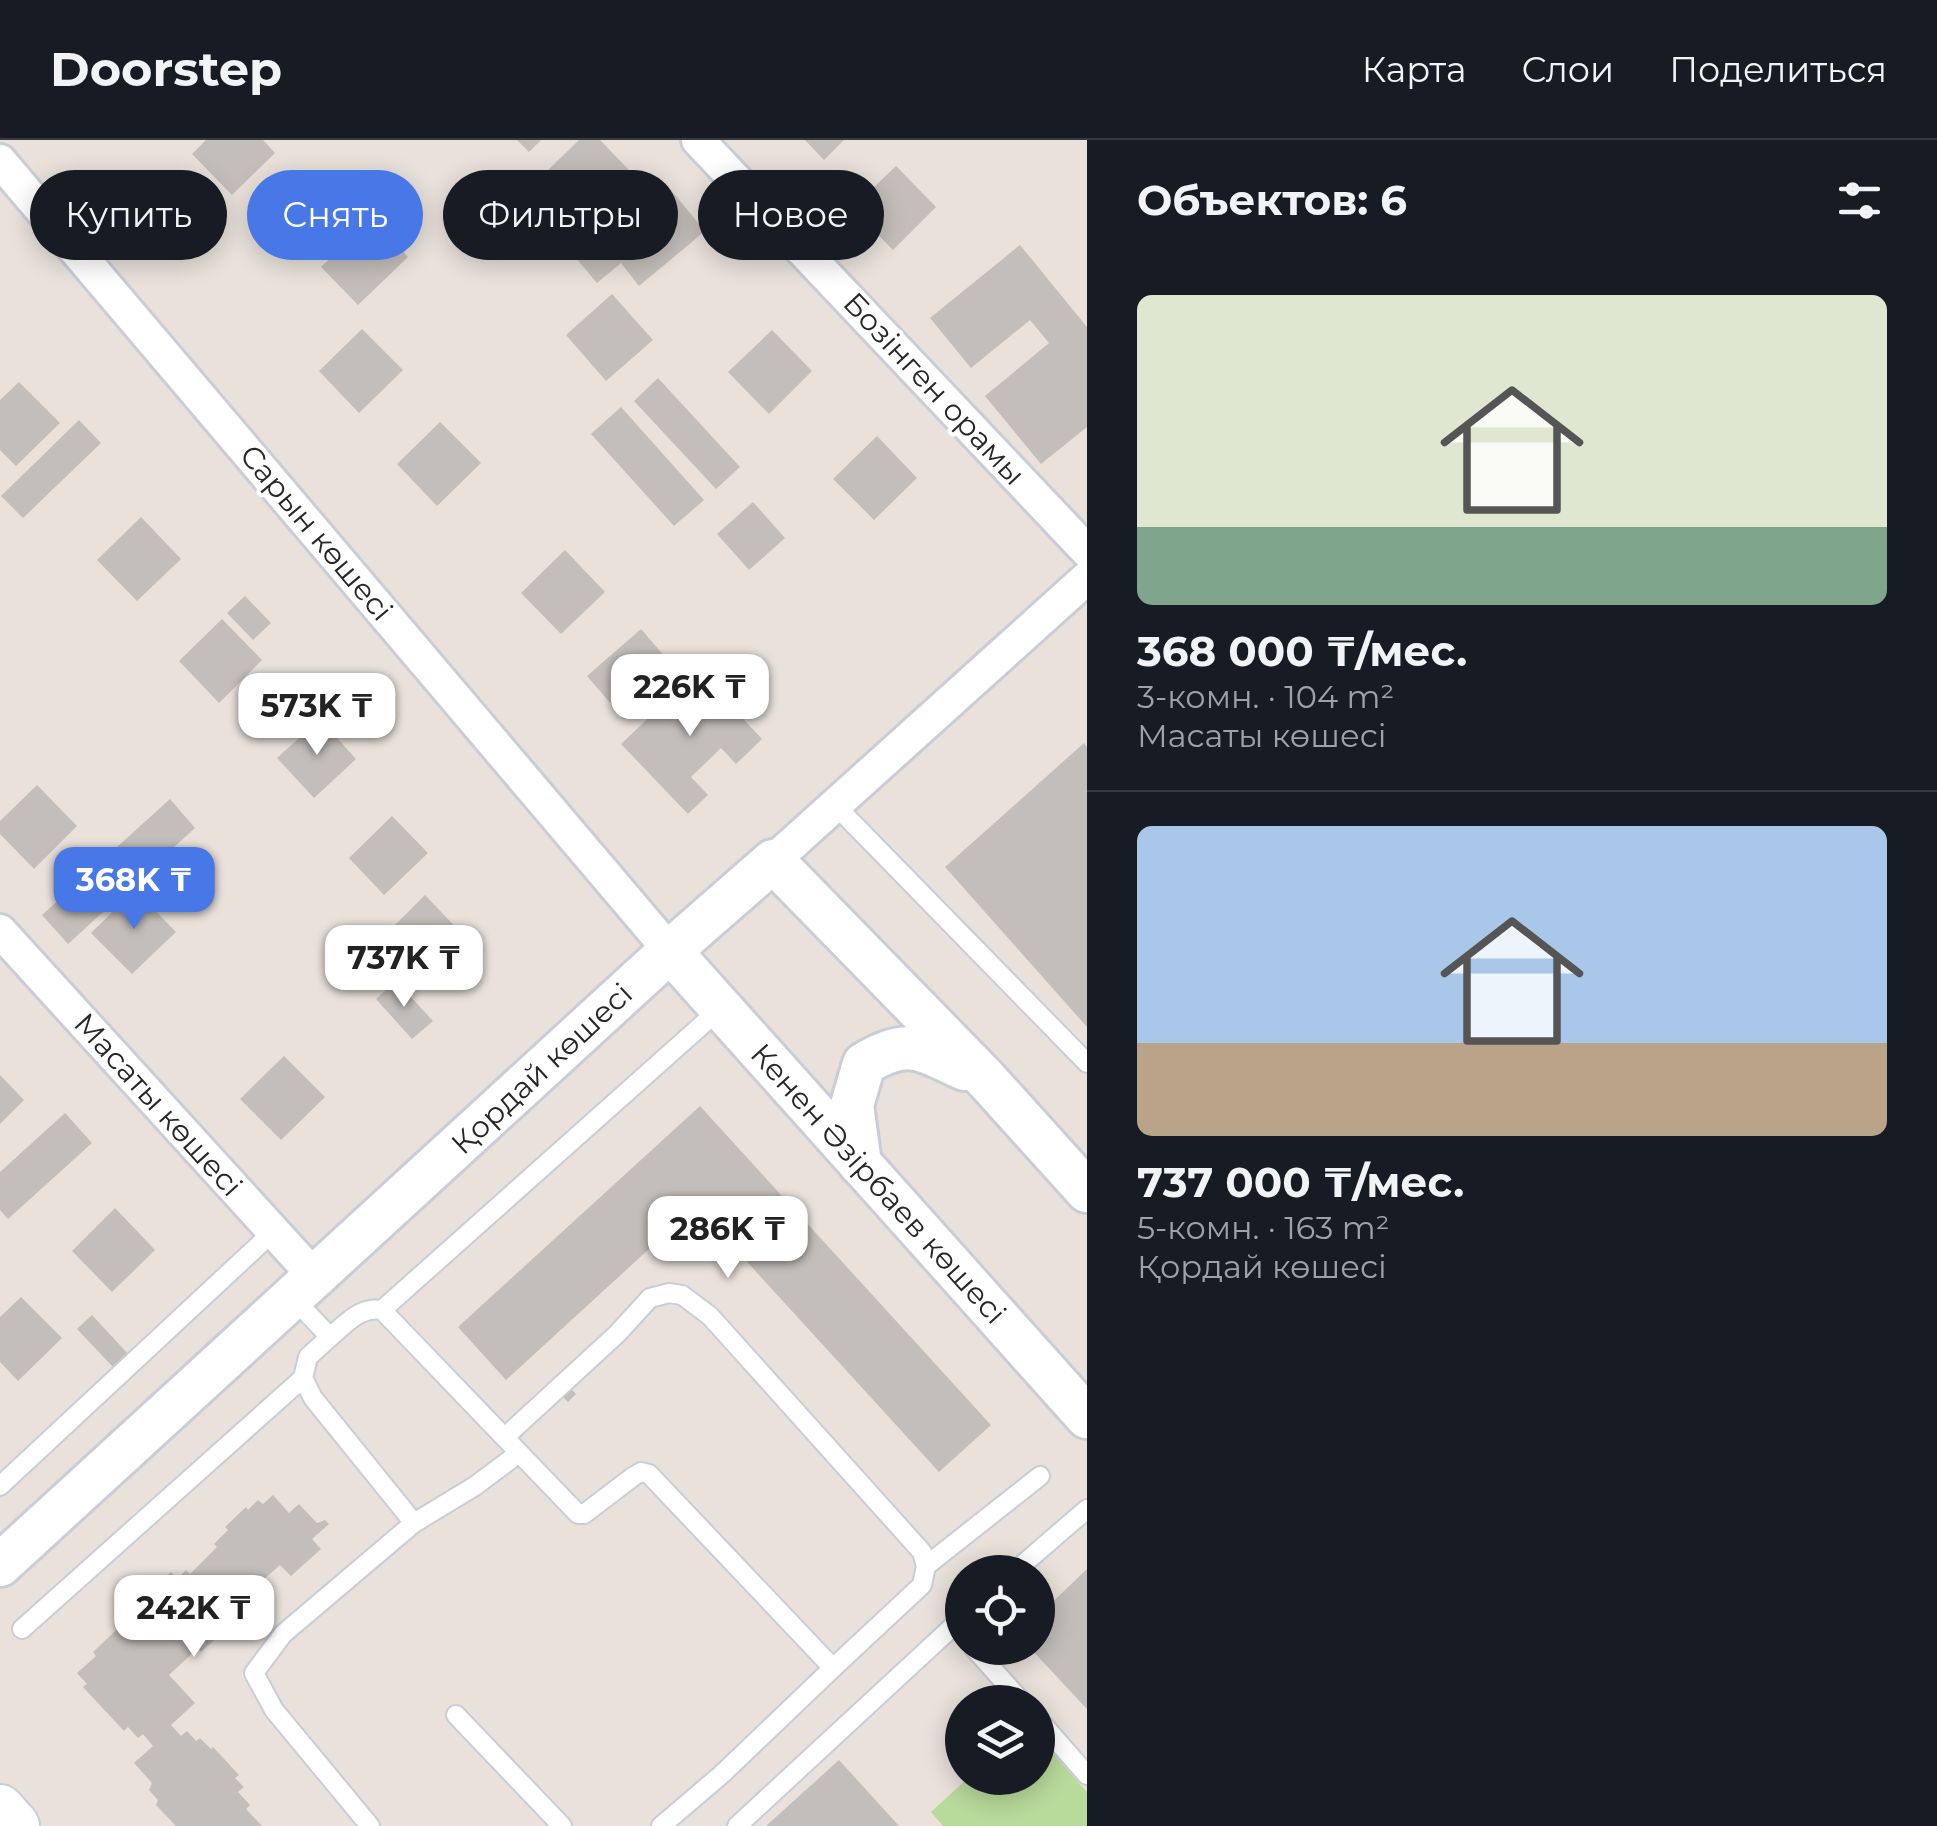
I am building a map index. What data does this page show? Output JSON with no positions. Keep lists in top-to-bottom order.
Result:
{
  "streets": {
    "street": [
      "Бозінген орамы",
      "Сарын көшесі",
      "Қордай көшесі",
      "Масаты көшесі",
      "Кенен Әзірбаев көшесі"
    ]
  },
  "crossings": [
    ["Сарын көшесі", "Қордай көшесі"],
    ["Сарын көшесі", "Кенен Әзірбаев көшесі"],
    ["Қордай көшесі", "Масаты көшесі"],
    ["Қордай көшесі", "Кенен Әзірбаев көшесі"]
  ],
  "page": {
    "header": "Doorstep",
    "nav": ["Карта", "Слои", "Поделиться"],
    "heading": "Объектов: 6",
    "chip": [
      "Купить",
      "Снять",
      "Фильтры",
      "Новое"
    ],
    "list": [
      {
        "name": "368 000 ₸/мес.",
        "note": "3-комн. · 104 m² · Масаты көшесі"
      },
      {
        "name": "737 000 ₸/мес.",
        "note": "5-комн. · 163 m² · Қордай көшесі"
      }
    ],
    "price": [
      "226K ₸",
      "573K ₸",
      "368K ₸",
      "737K ₸",
      "286K ₸",
      "242K ₸"
    ]
  }
}
